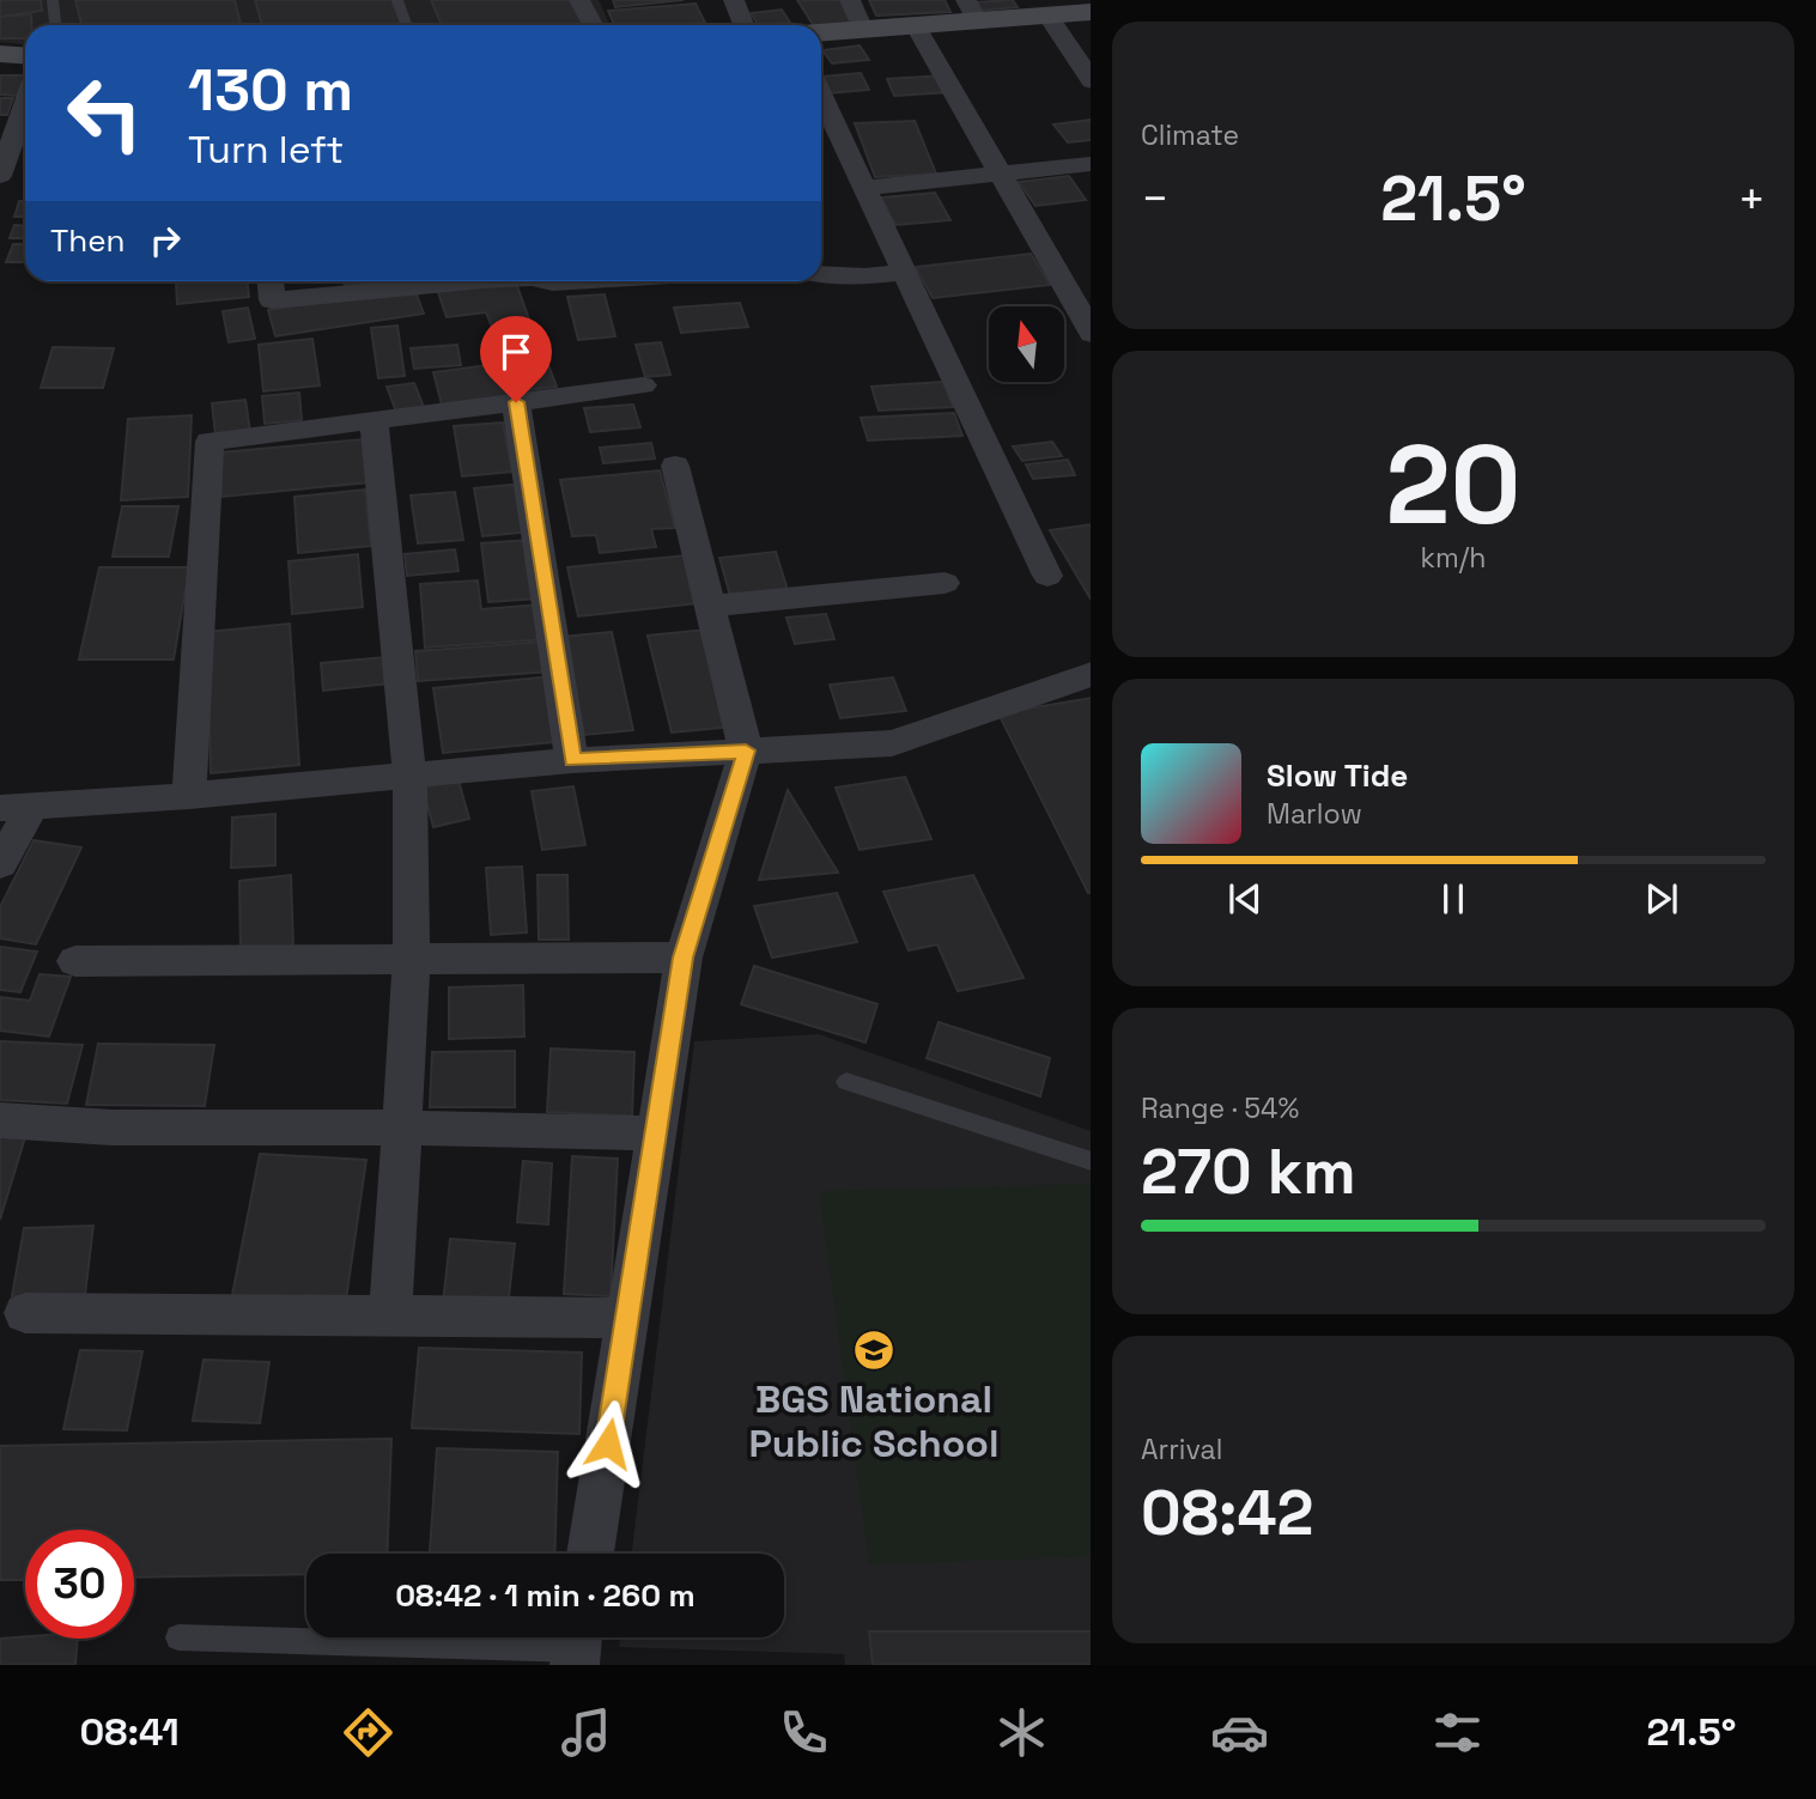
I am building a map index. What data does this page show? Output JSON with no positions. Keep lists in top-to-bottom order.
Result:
{
  "places": {
    "school or university": ["BGS National Public School"]
  },
  "north": "top",
  "page": {
    "tile": [
      "Climate",
      ["20", "km/h"],
      ["Range · 54%", "270 km"],
      ["Arrival", "08:42"]
    ],
    "turn": ["130 m", "Turn left"],
    "heat": ["−", "21.5°", "+"],
    "then": "Then",
    "song": ["Slow Tide", "Marlow"],
    "limit": "30",
    "trip": "08:42 · 1 min · 260 m",
    "tabs": ["08:41", "21.5°"]
  }
}
